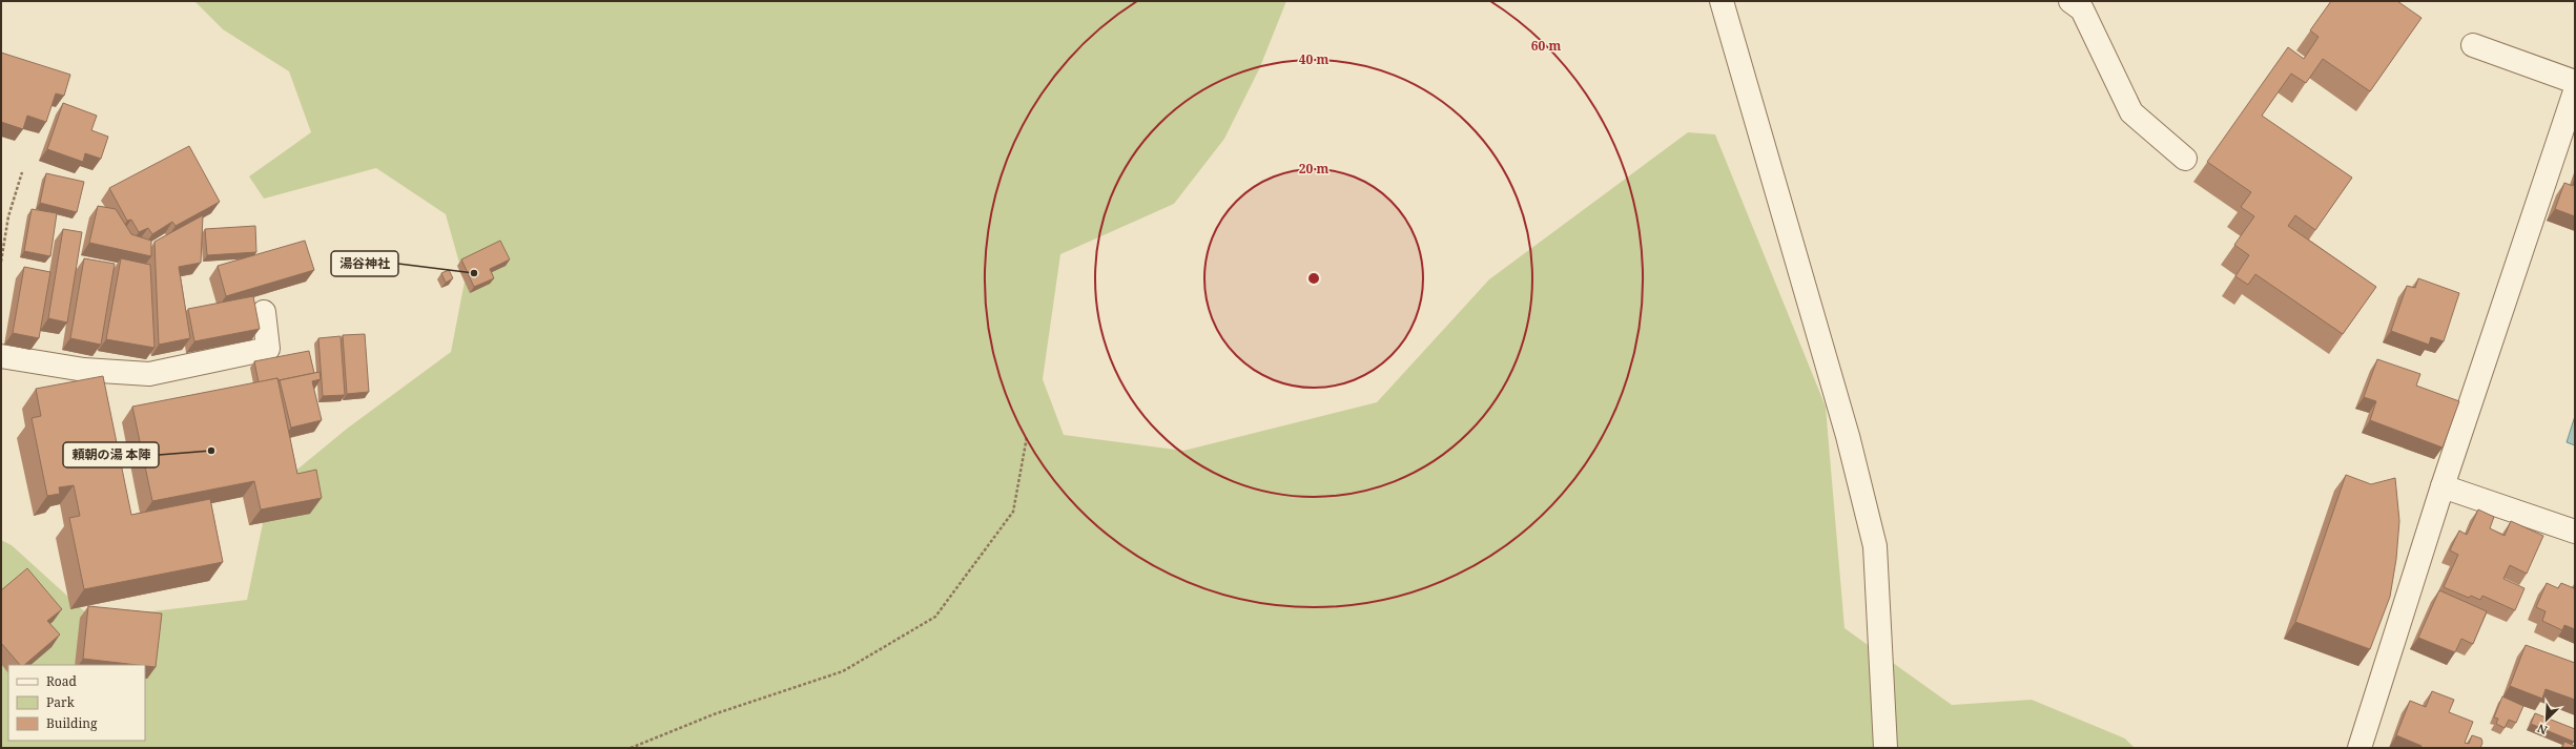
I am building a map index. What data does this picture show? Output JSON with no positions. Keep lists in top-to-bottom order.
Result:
{
  "places": ["湯谷神社", "頼朝の湯 本陣"],
  "legend": ["Road", "Park", "Building"],
  "north": "bottom left",
  "rings": ["60 m", "40 m", "20 m"]
}
